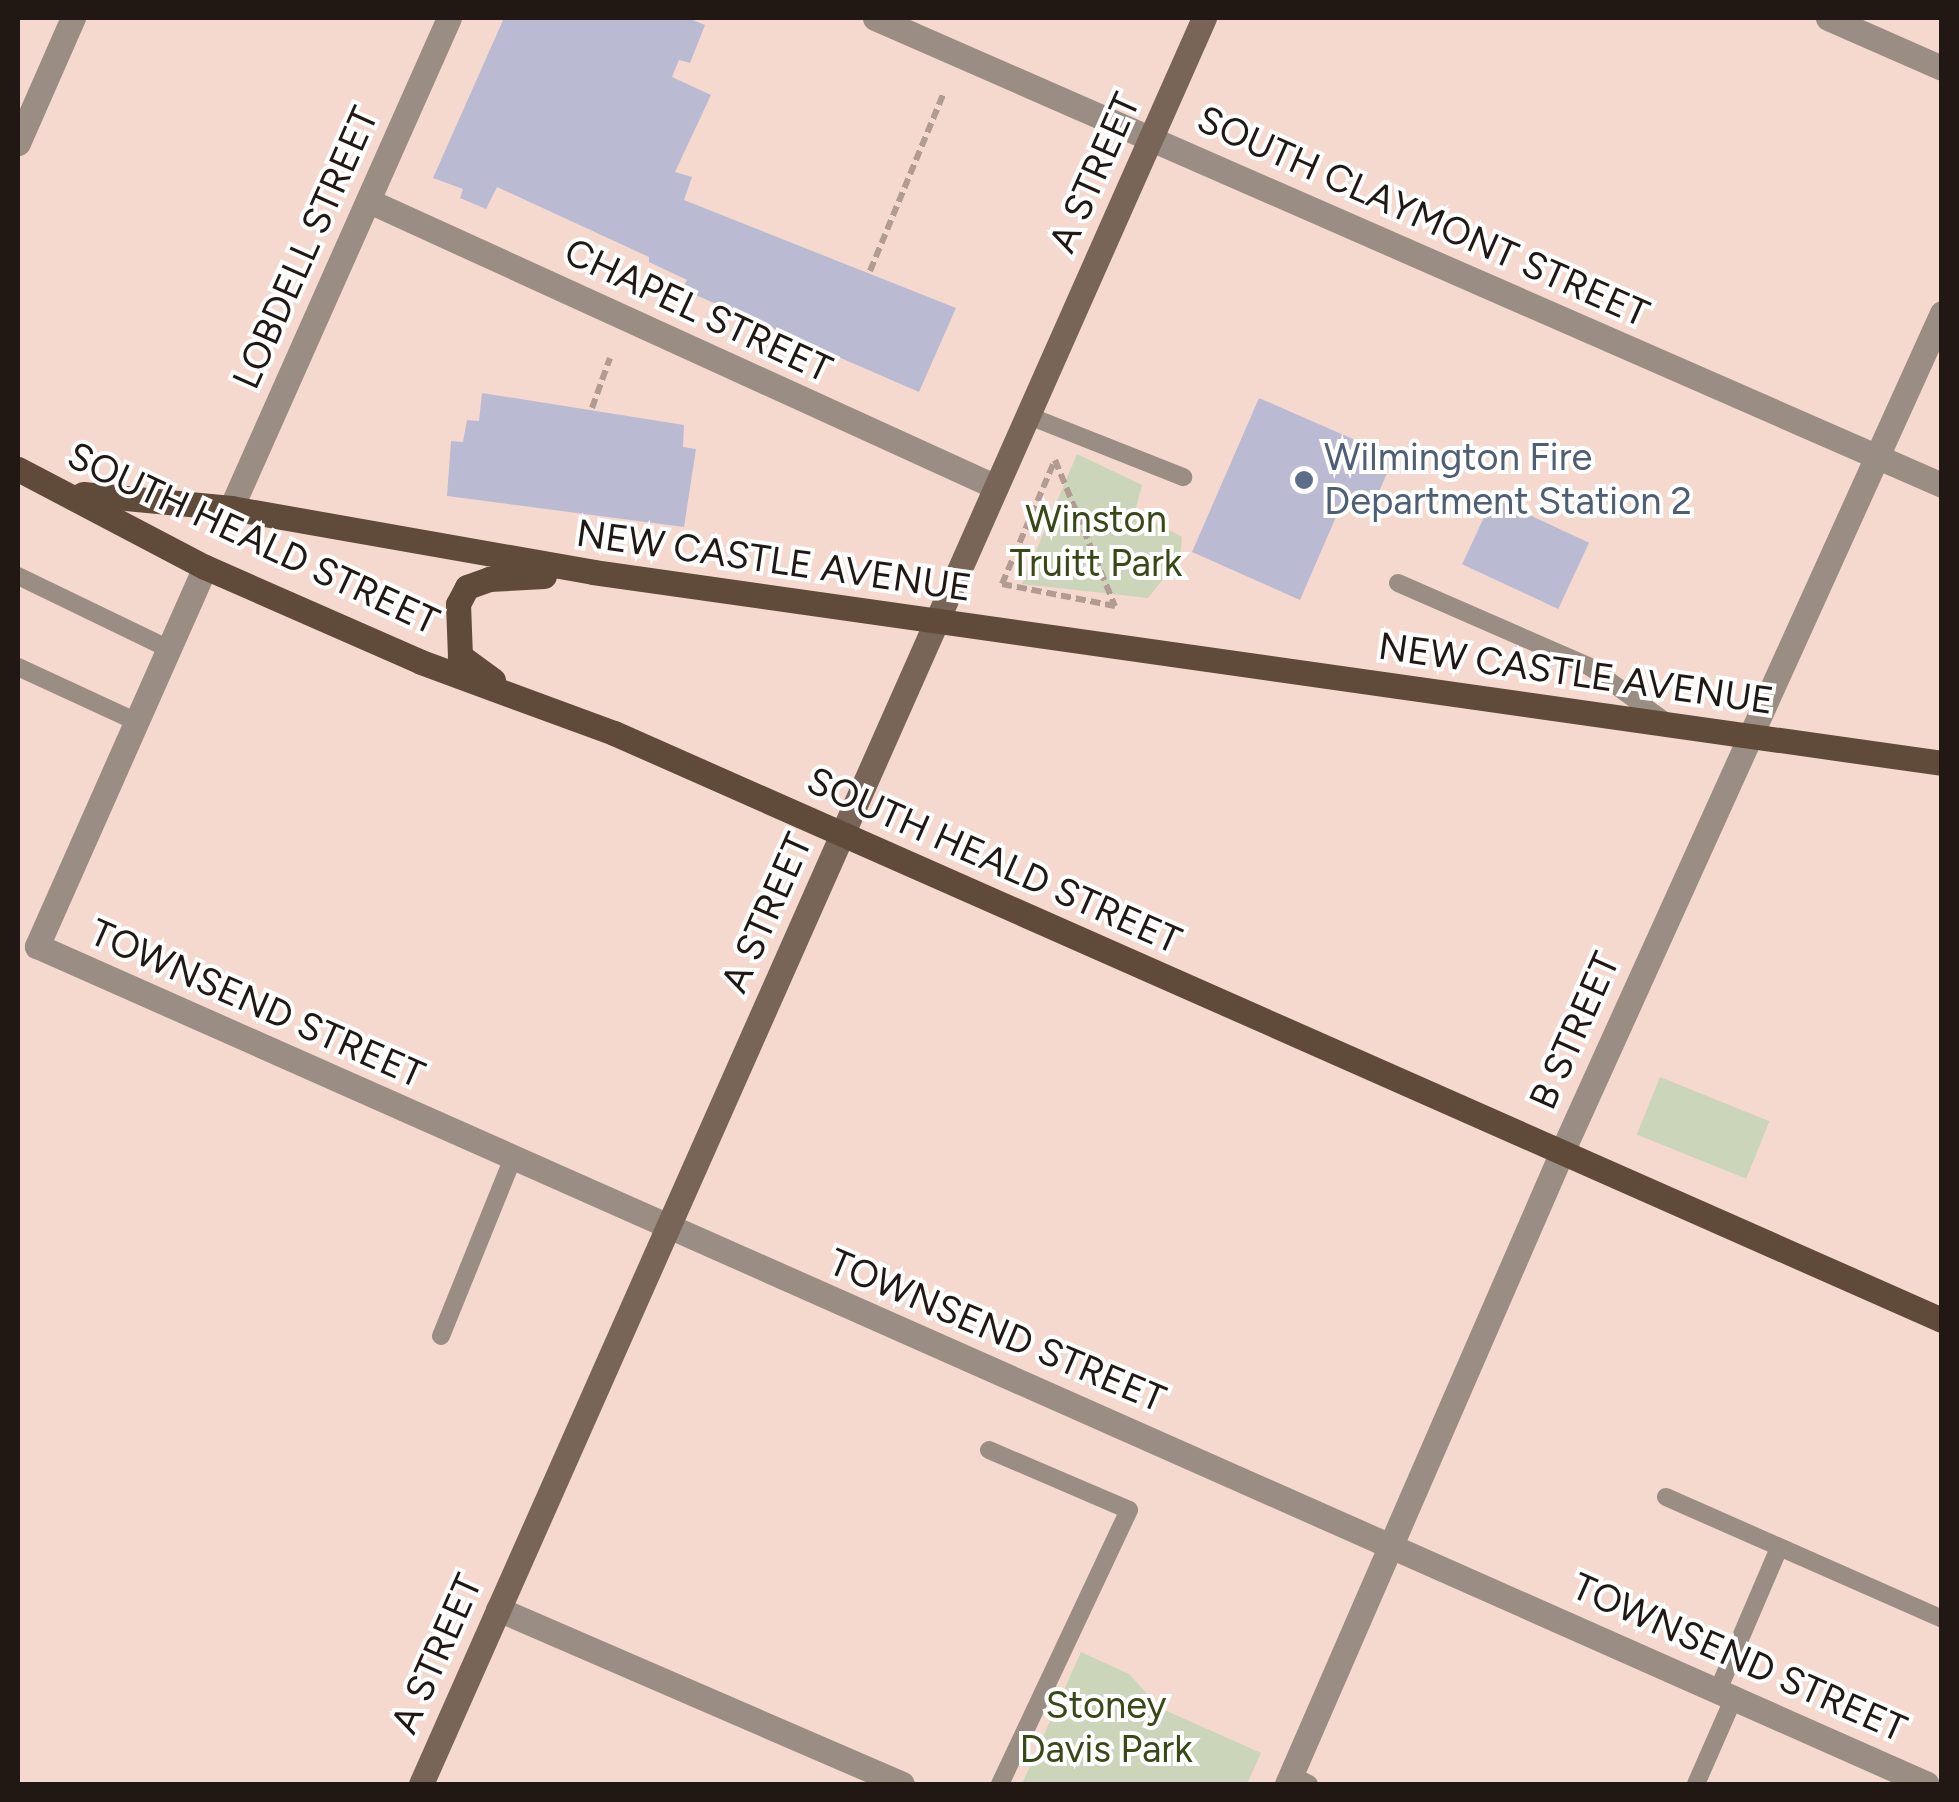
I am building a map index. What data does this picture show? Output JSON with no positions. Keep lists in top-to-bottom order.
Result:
{
  "streets": {
    "main road": ["SOUTH HEALD STREET", "NEW CASTLE AVENUE"],
    "street": [
      "A STREET",
      "SOUTH CLAYMONT STREET",
      "LOBDELL STREET",
      "CHAPEL STREET",
      "TOWNSEND STREET",
      "B STREET"
    ]
  },
  "crossings": [
    ["A STREET", "SOUTH CLAYMONT STREET"],
    ["A STREET", "CHAPEL STREET"],
    ["A STREET", "SOUTH HEALD STREET"],
    ["A STREET", "NEW CASTLE AVENUE"],
    ["A STREET", "TOWNSEND STREET"],
    ["SOUTH CLAYMONT STREET", "B STREET"],
    ["LOBDELL STREET", "CHAPEL STREET"],
    ["LOBDELL STREET", "NEW CASTLE AVENUE"],
    ["SOUTH HEALD STREET", "NEW CASTLE AVENUE"],
    ["SOUTH HEALD STREET", "B STREET"],
    ["NEW CASTLE AVENUE", "B STREET"],
    ["TOWNSEND STREET", "B STREET"]
  ],
  "parks": ["Winston Truitt Park", "Stoney Davis Park"],
  "places": ["Wilmington Fire Department Station 2"]
}
